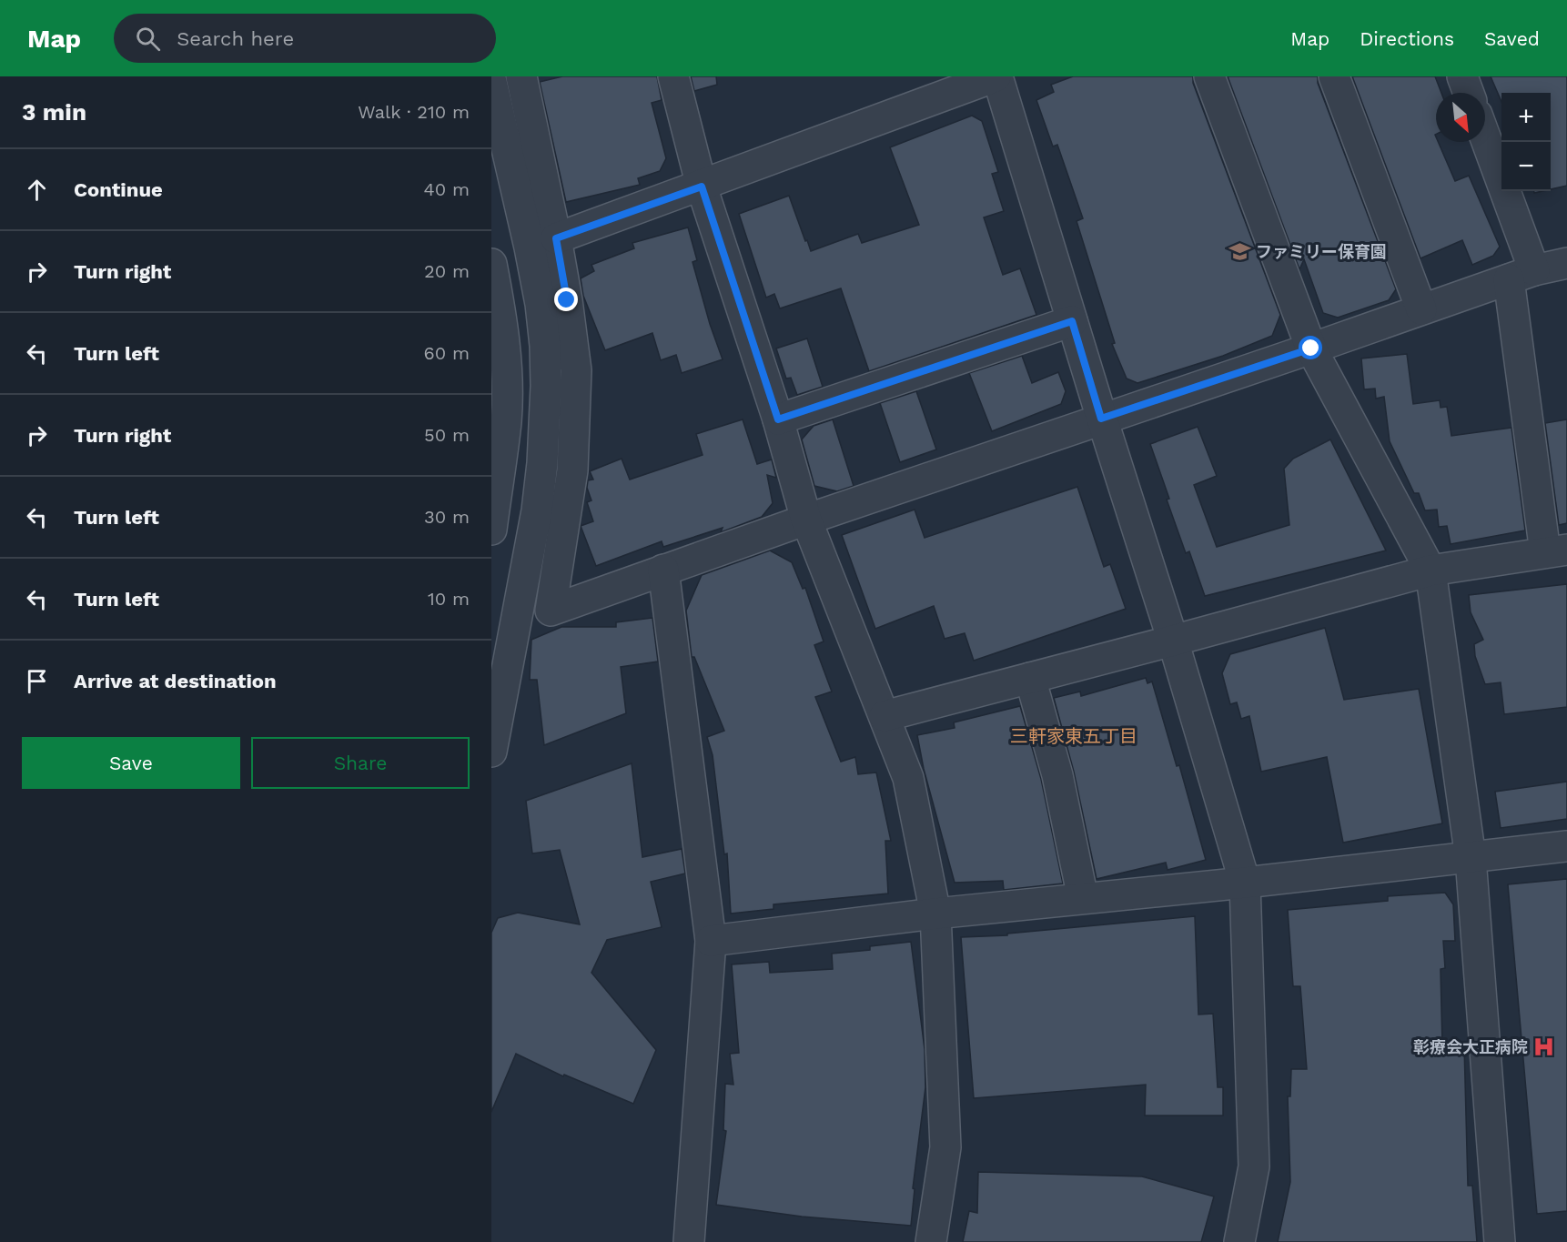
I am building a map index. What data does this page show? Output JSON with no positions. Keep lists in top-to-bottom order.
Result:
{
  "districts": ["三軒家東五丁目"],
  "places": {
    "school or university": ["ファミリー保育園"],
    "hospital": ["彰療会大正病院"]
  },
  "north": "bottom right",
  "page": {
    "header": "Map",
    "search": "Search here",
    "nav": ["Map", "Directions", "Saved"],
    "heading": ["3 min", "Walk · 210 m"],
    "map_buttons": ["+", "−"],
    "list": [
      ["Continue", "40 m"],
      ["Turn right", "20 m"],
      ["Turn left", "60 m"],
      ["Turn right", "50 m"],
      ["Turn left", "30 m"],
      ["Turn left", "10 m"],
      "Arrive at destination"
    ],
    "buttons": ["Save", "Share"]
  }
}
